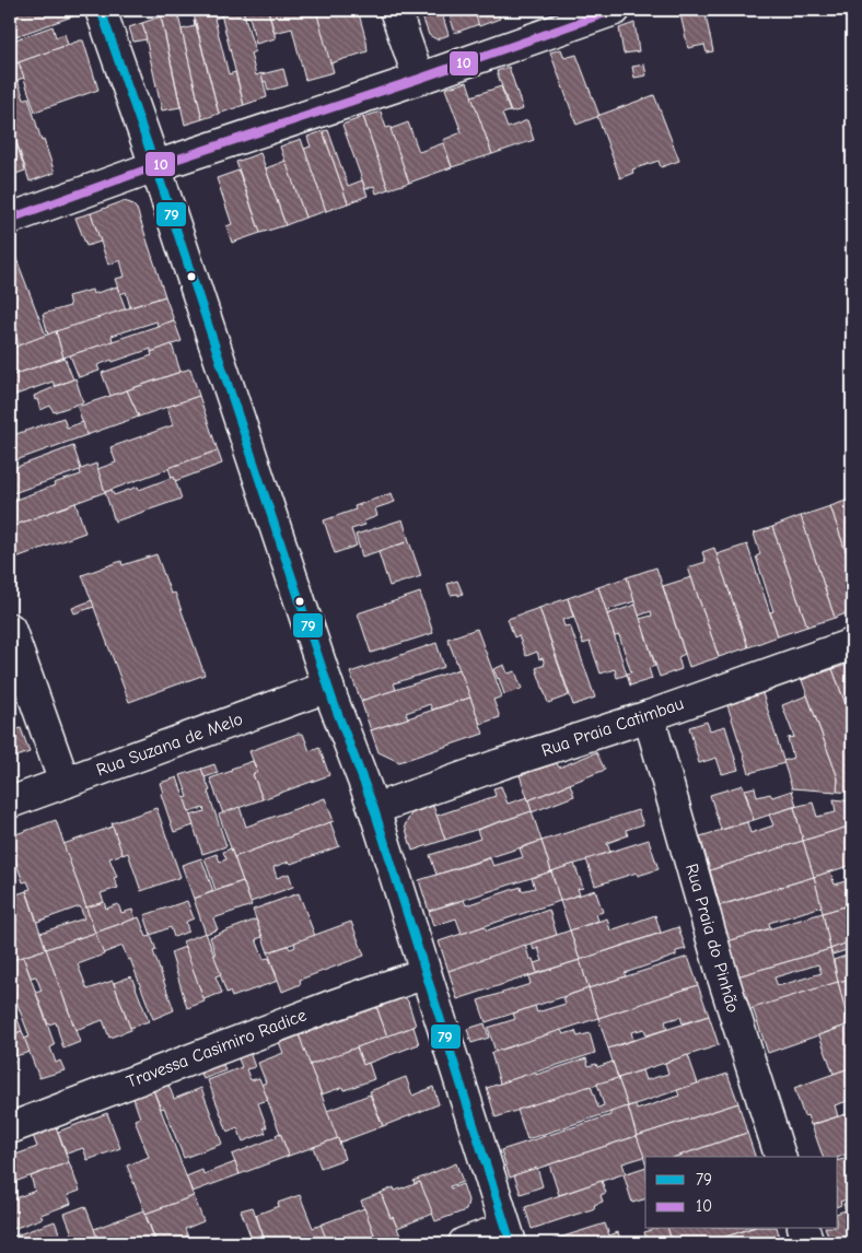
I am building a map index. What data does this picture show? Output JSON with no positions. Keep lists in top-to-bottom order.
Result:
{
  "streets": {
    "street": [
      "Rua Praia Catimbau",
      "Rua Suzana de Melo",
      "Rua Praia do Pinhão",
      "Travessa Casimiro Radice"
    ]
  },
  "crossings": [
    ["Rua Praia Catimbau", "Rua Praia do Pinhão"]
  ],
  "lines": ["transit line 79", "transit line 10"],
  "legend": ["79", "10"]
}
